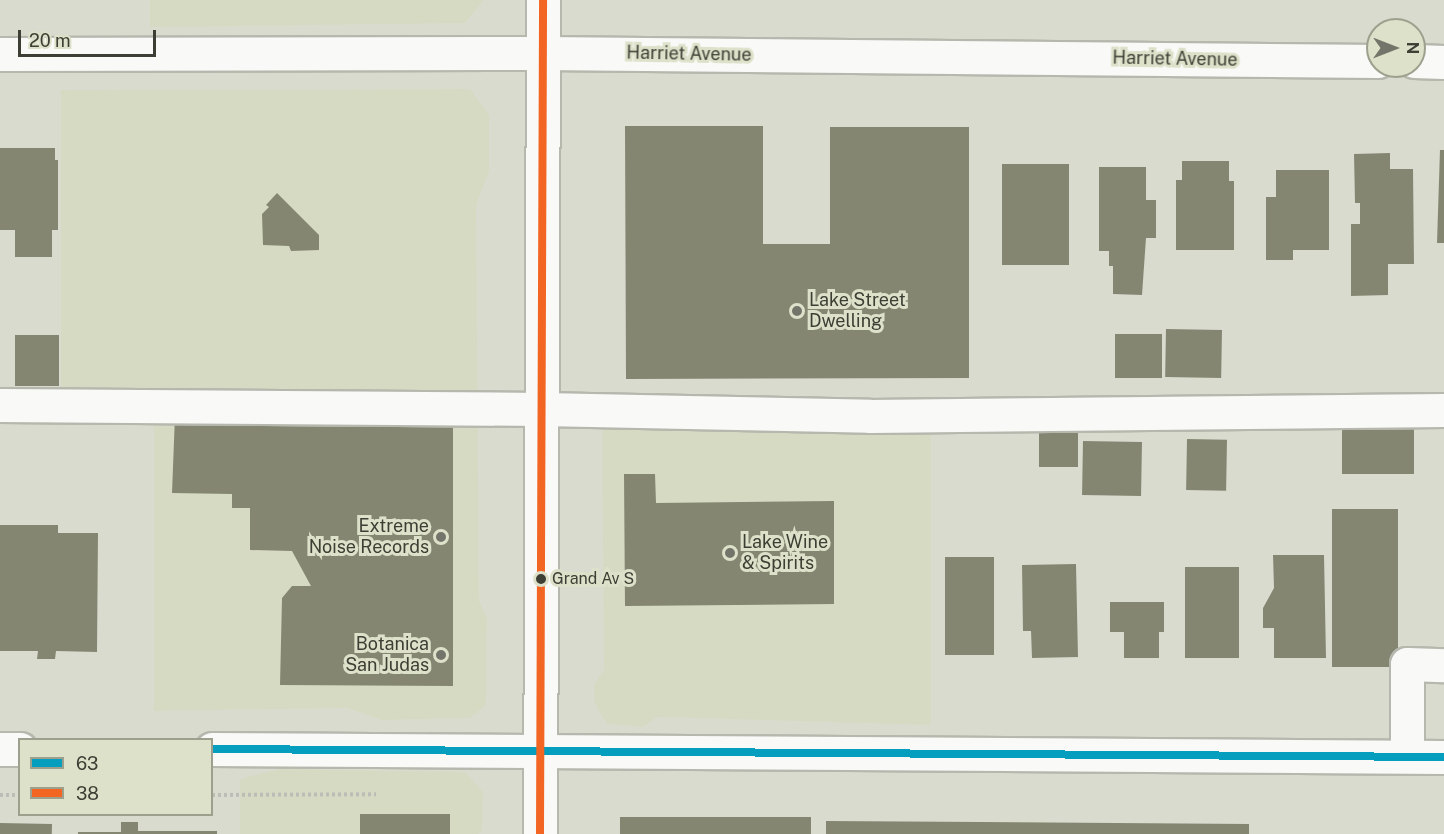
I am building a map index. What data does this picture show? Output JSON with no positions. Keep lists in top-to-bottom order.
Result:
{
  "streets": {
    "street": ["Harriet Avenue"]
  },
  "places": [
    "Lake Street Dwelling",
    "Extreme Noise Records",
    "Lake Wine & Spirits",
    "Grand Av S",
    "Botanica San Judas"
  ],
  "lines": ["transit line 38", "transit line 63"],
  "legend": ["63", "38"],
  "scale_bar": "20 m",
  "north": "right"
}
